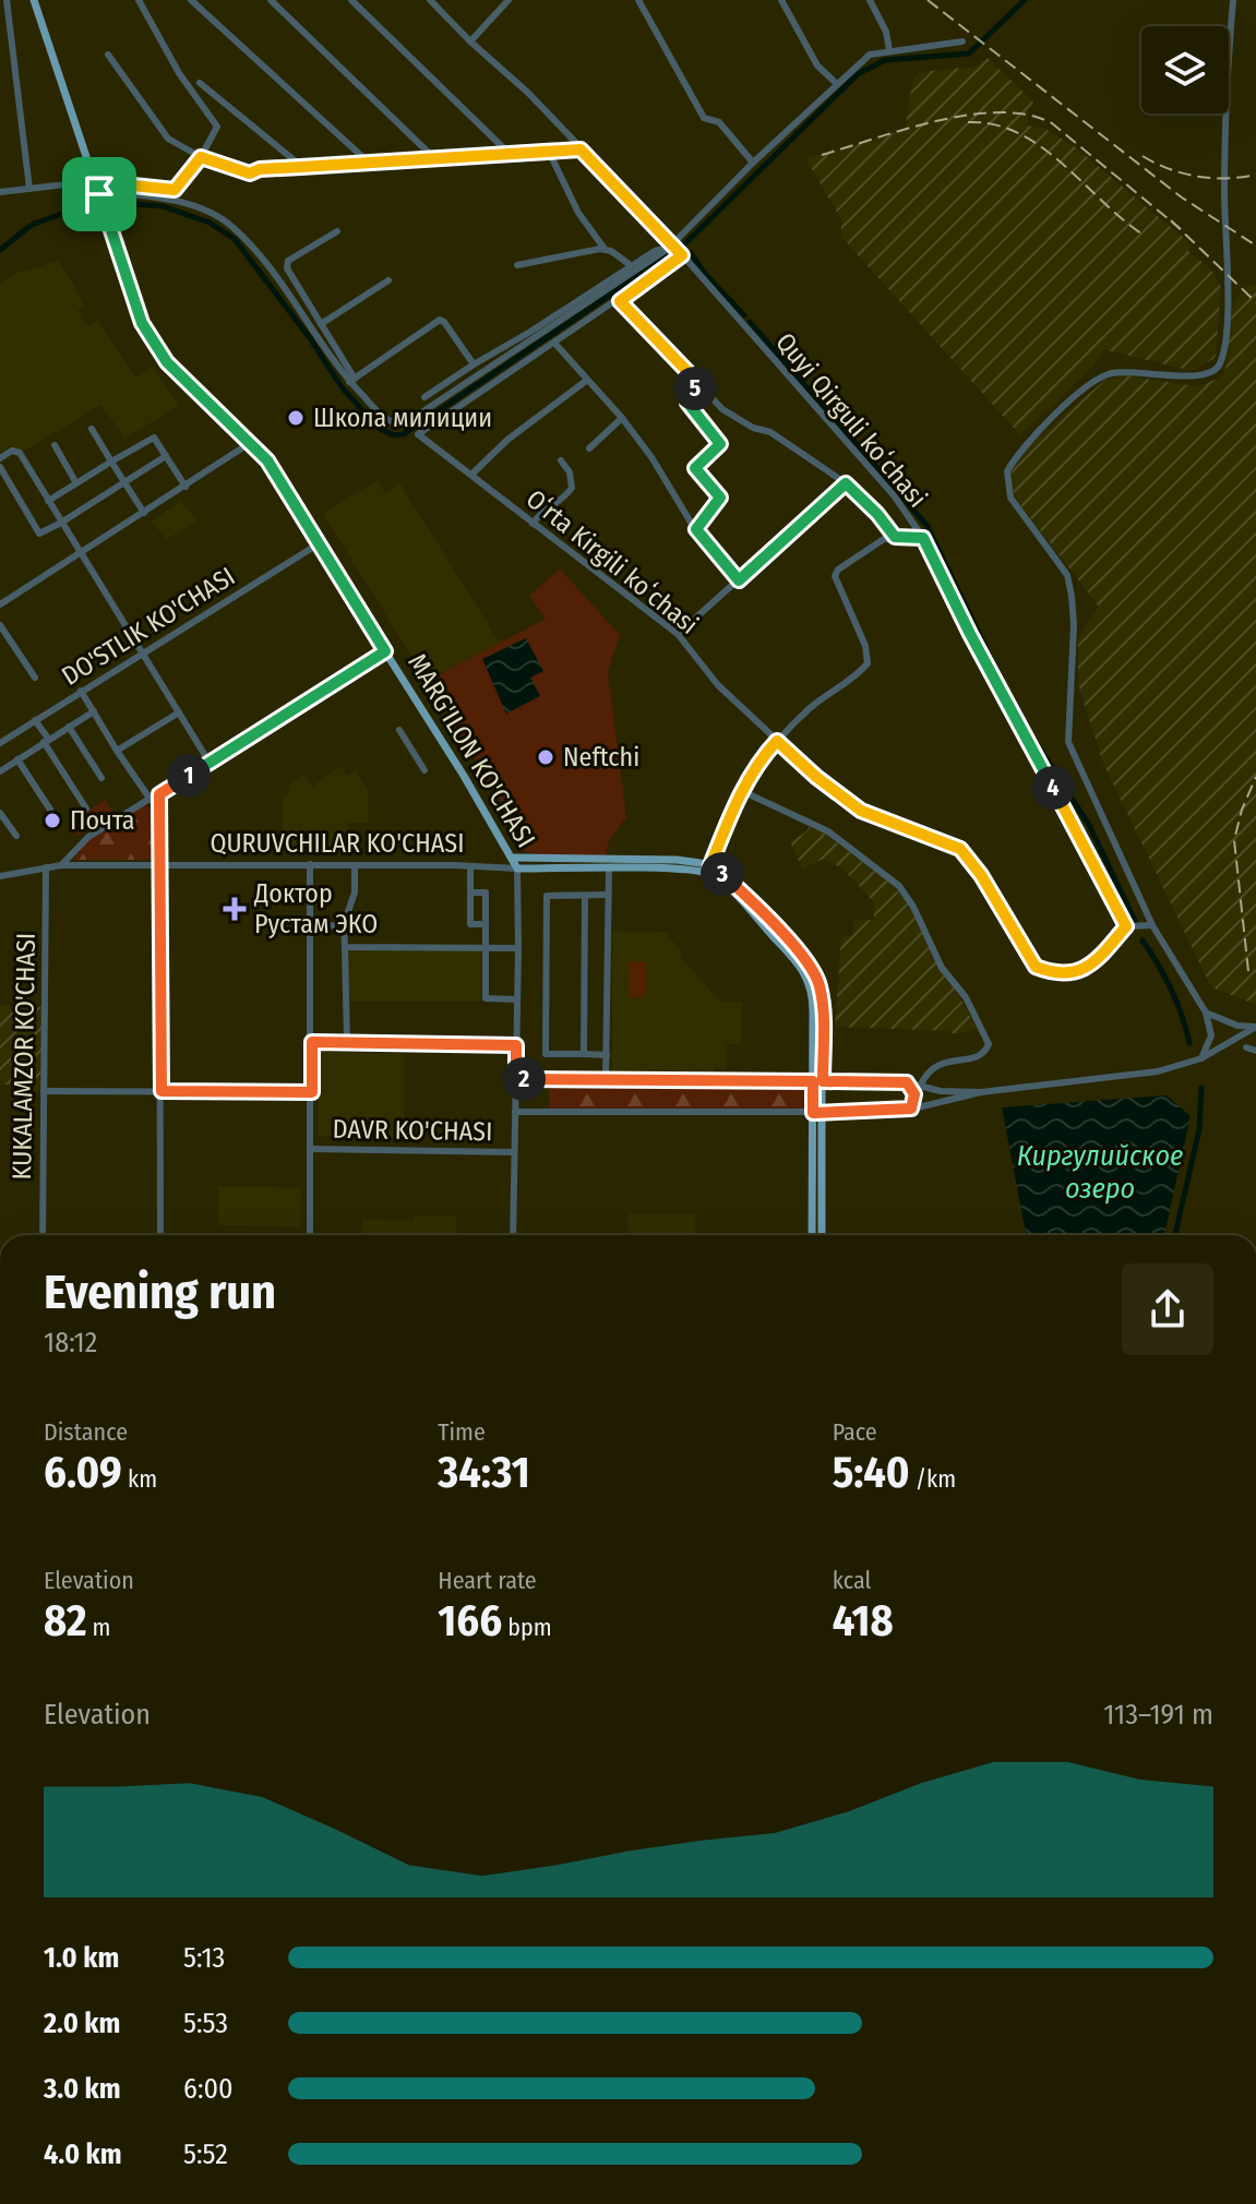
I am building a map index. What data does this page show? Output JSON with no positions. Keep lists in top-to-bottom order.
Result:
{
  "streets": {
    "main road": ["MARG'ILON KO'CHASI", "QURUVCHILAR KO'CHASI"],
    "street": [
      "Quyi Qirguli koʻchasi",
      "Oʻrta Kirgili koʻchasi",
      "DO'STLIK KO'CHASI",
      "KUKALAMZOR KO'CHASI",
      "DAVR KO'CHASI"
    ]
  },
  "crossings": [
    ["Quyi Qirguli koʻchasi", "Oʻrta Kirgili koʻchasi"],
    ["DO'STLIK KO'CHASI", "MARG'ILON KO'CHASI"],
    ["MARG'ILON KO'CHASI", "QURUVCHILAR KO'CHASI"],
    ["MARG'ILON KO'CHASI", "DAVR KO'CHASI"],
    ["QURUVCHILAR KO'CHASI", "KUKALAMZOR KO'CHASI"]
  ],
  "water": ["Киргулийское озеро"],
  "places": {
    "other": ["Школа милиции", "Neftchi", "Почта"],
    "health": ["Доктор Рустам ЭКО"]
  },
  "page": {
    "pins": [
      "5",
      "1",
      "4",
      "3",
      "2"
    ],
    "heading": ["Evening run", "18:12"],
    "stats": [
      ["Distance", "6.09 km"],
      ["Time", "34:31"],
      ["Pace", "5:40 /km"],
      ["Elevation", "82 m"],
      ["Heart rate", "166 bpm"],
      ["kcal", "418"]
    ],
    "chart": ["Elevation", "113–191 m"],
    "list": [
      {
        "name": "1.0 km",
        "note": "5:13"
      },
      {
        "name": "2.0 km",
        "note": "5:53"
      },
      {
        "name": "3.0 km",
        "note": "6:00"
      },
      {
        "name": "4.0 km",
        "note": "5:52"
      }
    ]
  }
}
